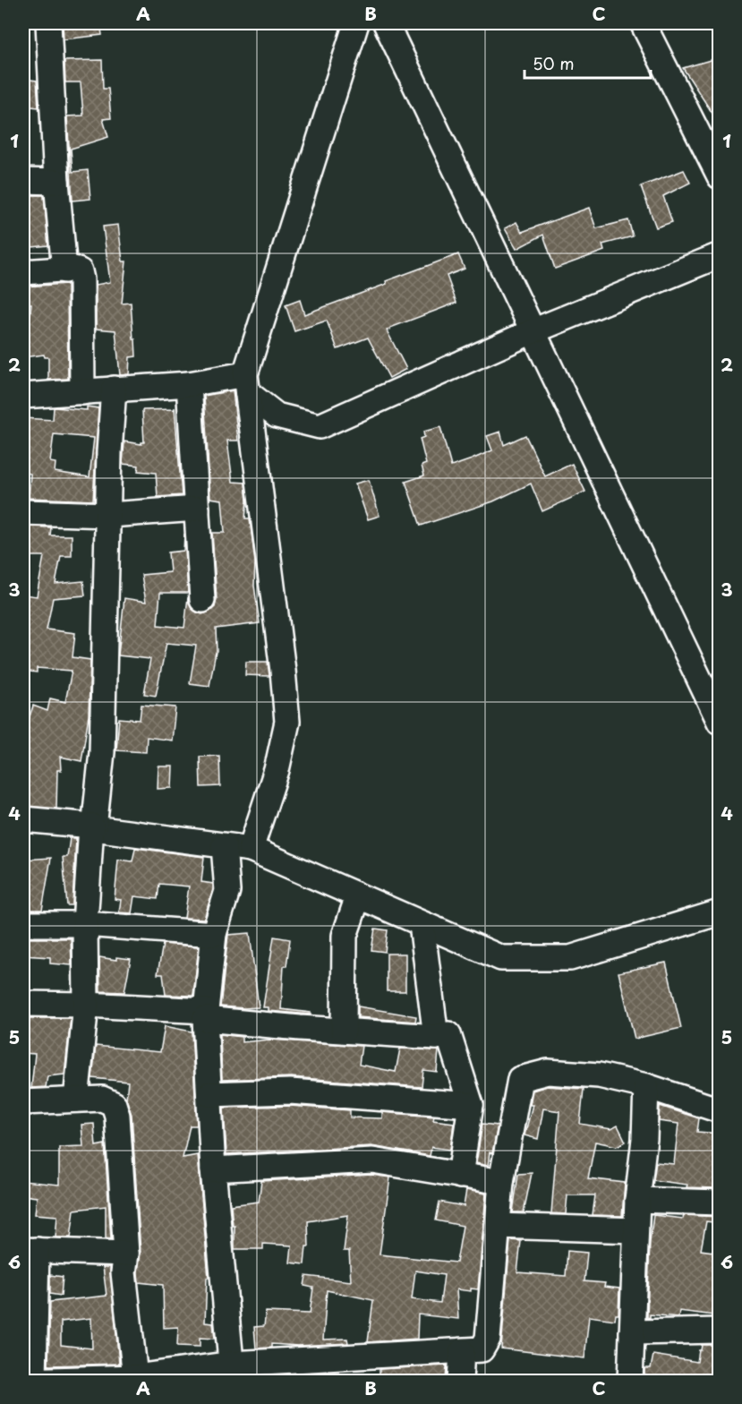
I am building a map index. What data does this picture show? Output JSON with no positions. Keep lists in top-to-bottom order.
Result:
{
  "scale_bar": "50 m",
  "grid": {
    "columns": ["A", "B", "C"],
    "rows": [
      "1",
      "2",
      "3",
      "4",
      "5",
      "6"
    ]
  }
}
